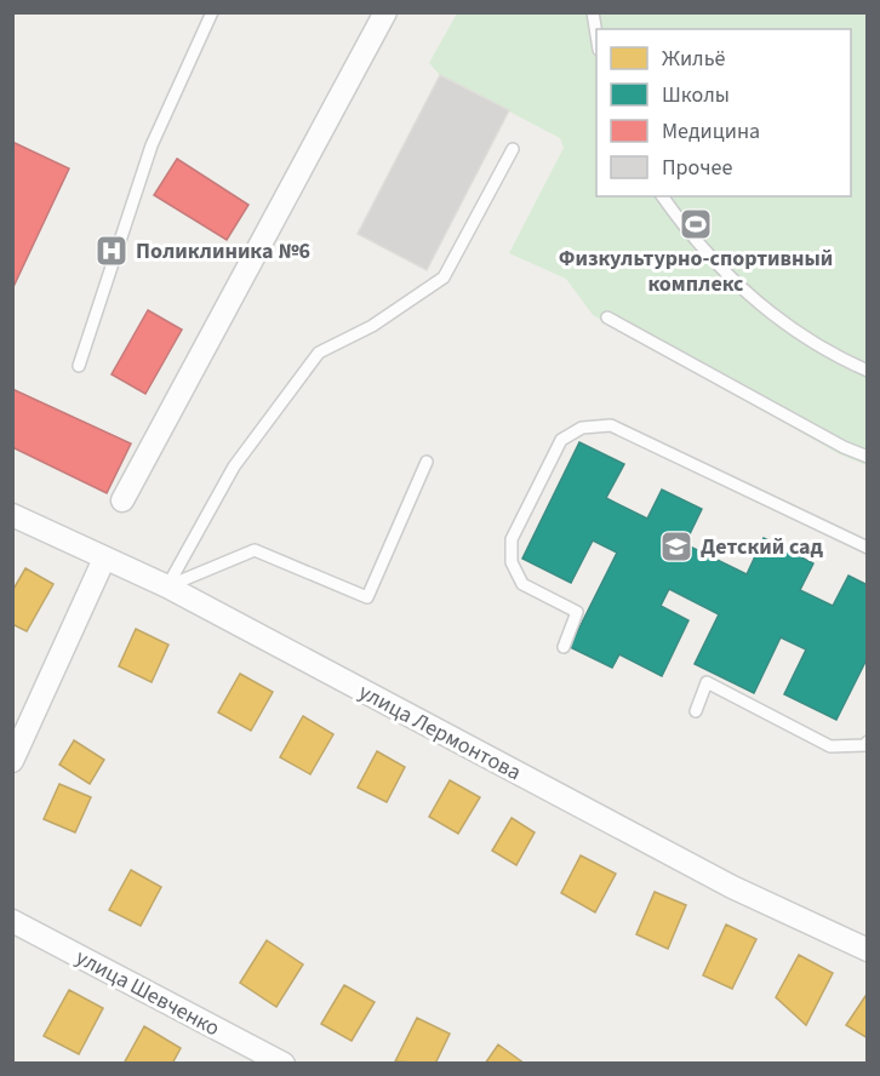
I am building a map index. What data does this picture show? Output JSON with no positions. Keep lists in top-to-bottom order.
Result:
{
  "streets": {
    "street": ["улица Лермонтова", "улица Шевченко"]
  },
  "places": {
    "sports": ["Физкультурно-спортивный комплекс"],
    "hospital": ["Поликлиника №6"],
    "school or university": ["Детский сад"]
  },
  "legend": [
    "Жильё",
    "Школы",
    "Медицина",
    "Прочее"
  ]
}
